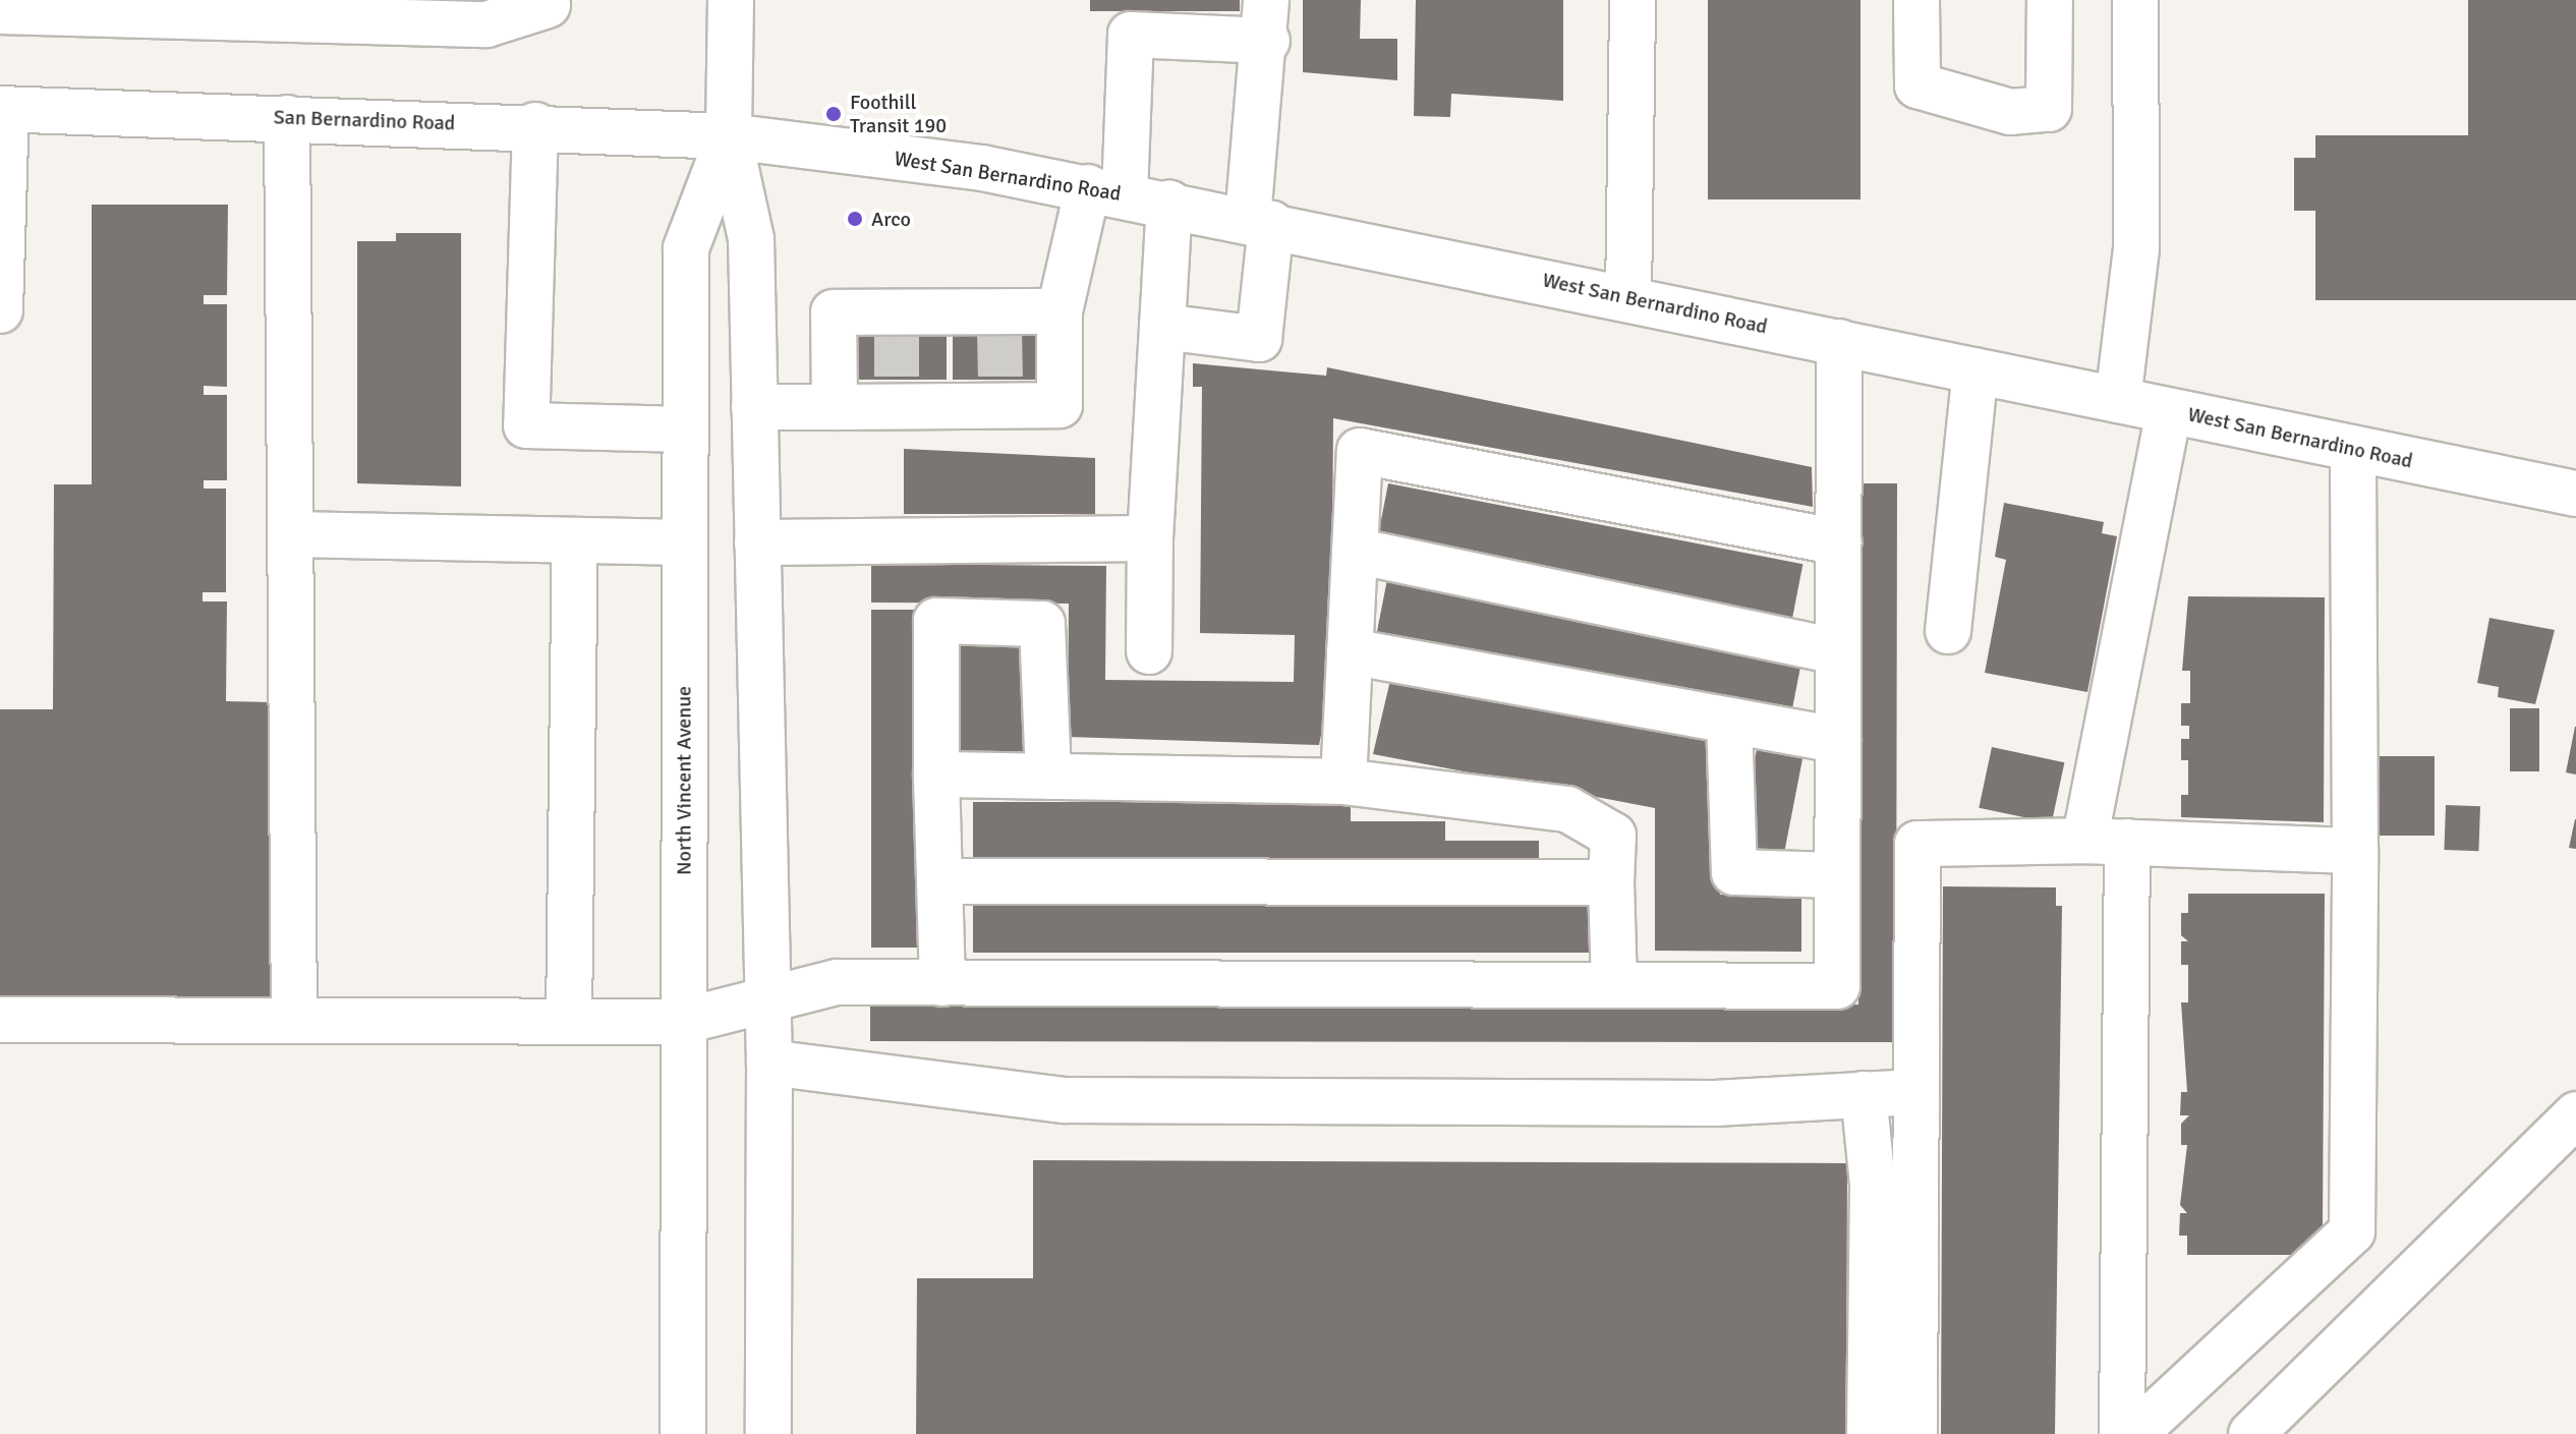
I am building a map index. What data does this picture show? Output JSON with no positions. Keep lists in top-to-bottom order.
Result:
{
  "streets": {
    "street": ["San Bernardino Road", "West San Bernardino Road", "North Vincent Avenue"]
  },
  "crossings": [
    ["San Bernardino Road", "West San Bernardino Road"],
    ["San Bernardino Road", "North Vincent Avenue"],
    ["West San Bernardino Road", "North Vincent Avenue"]
  ],
  "places": ["Foothill Transit 190", "Arco"]
}
